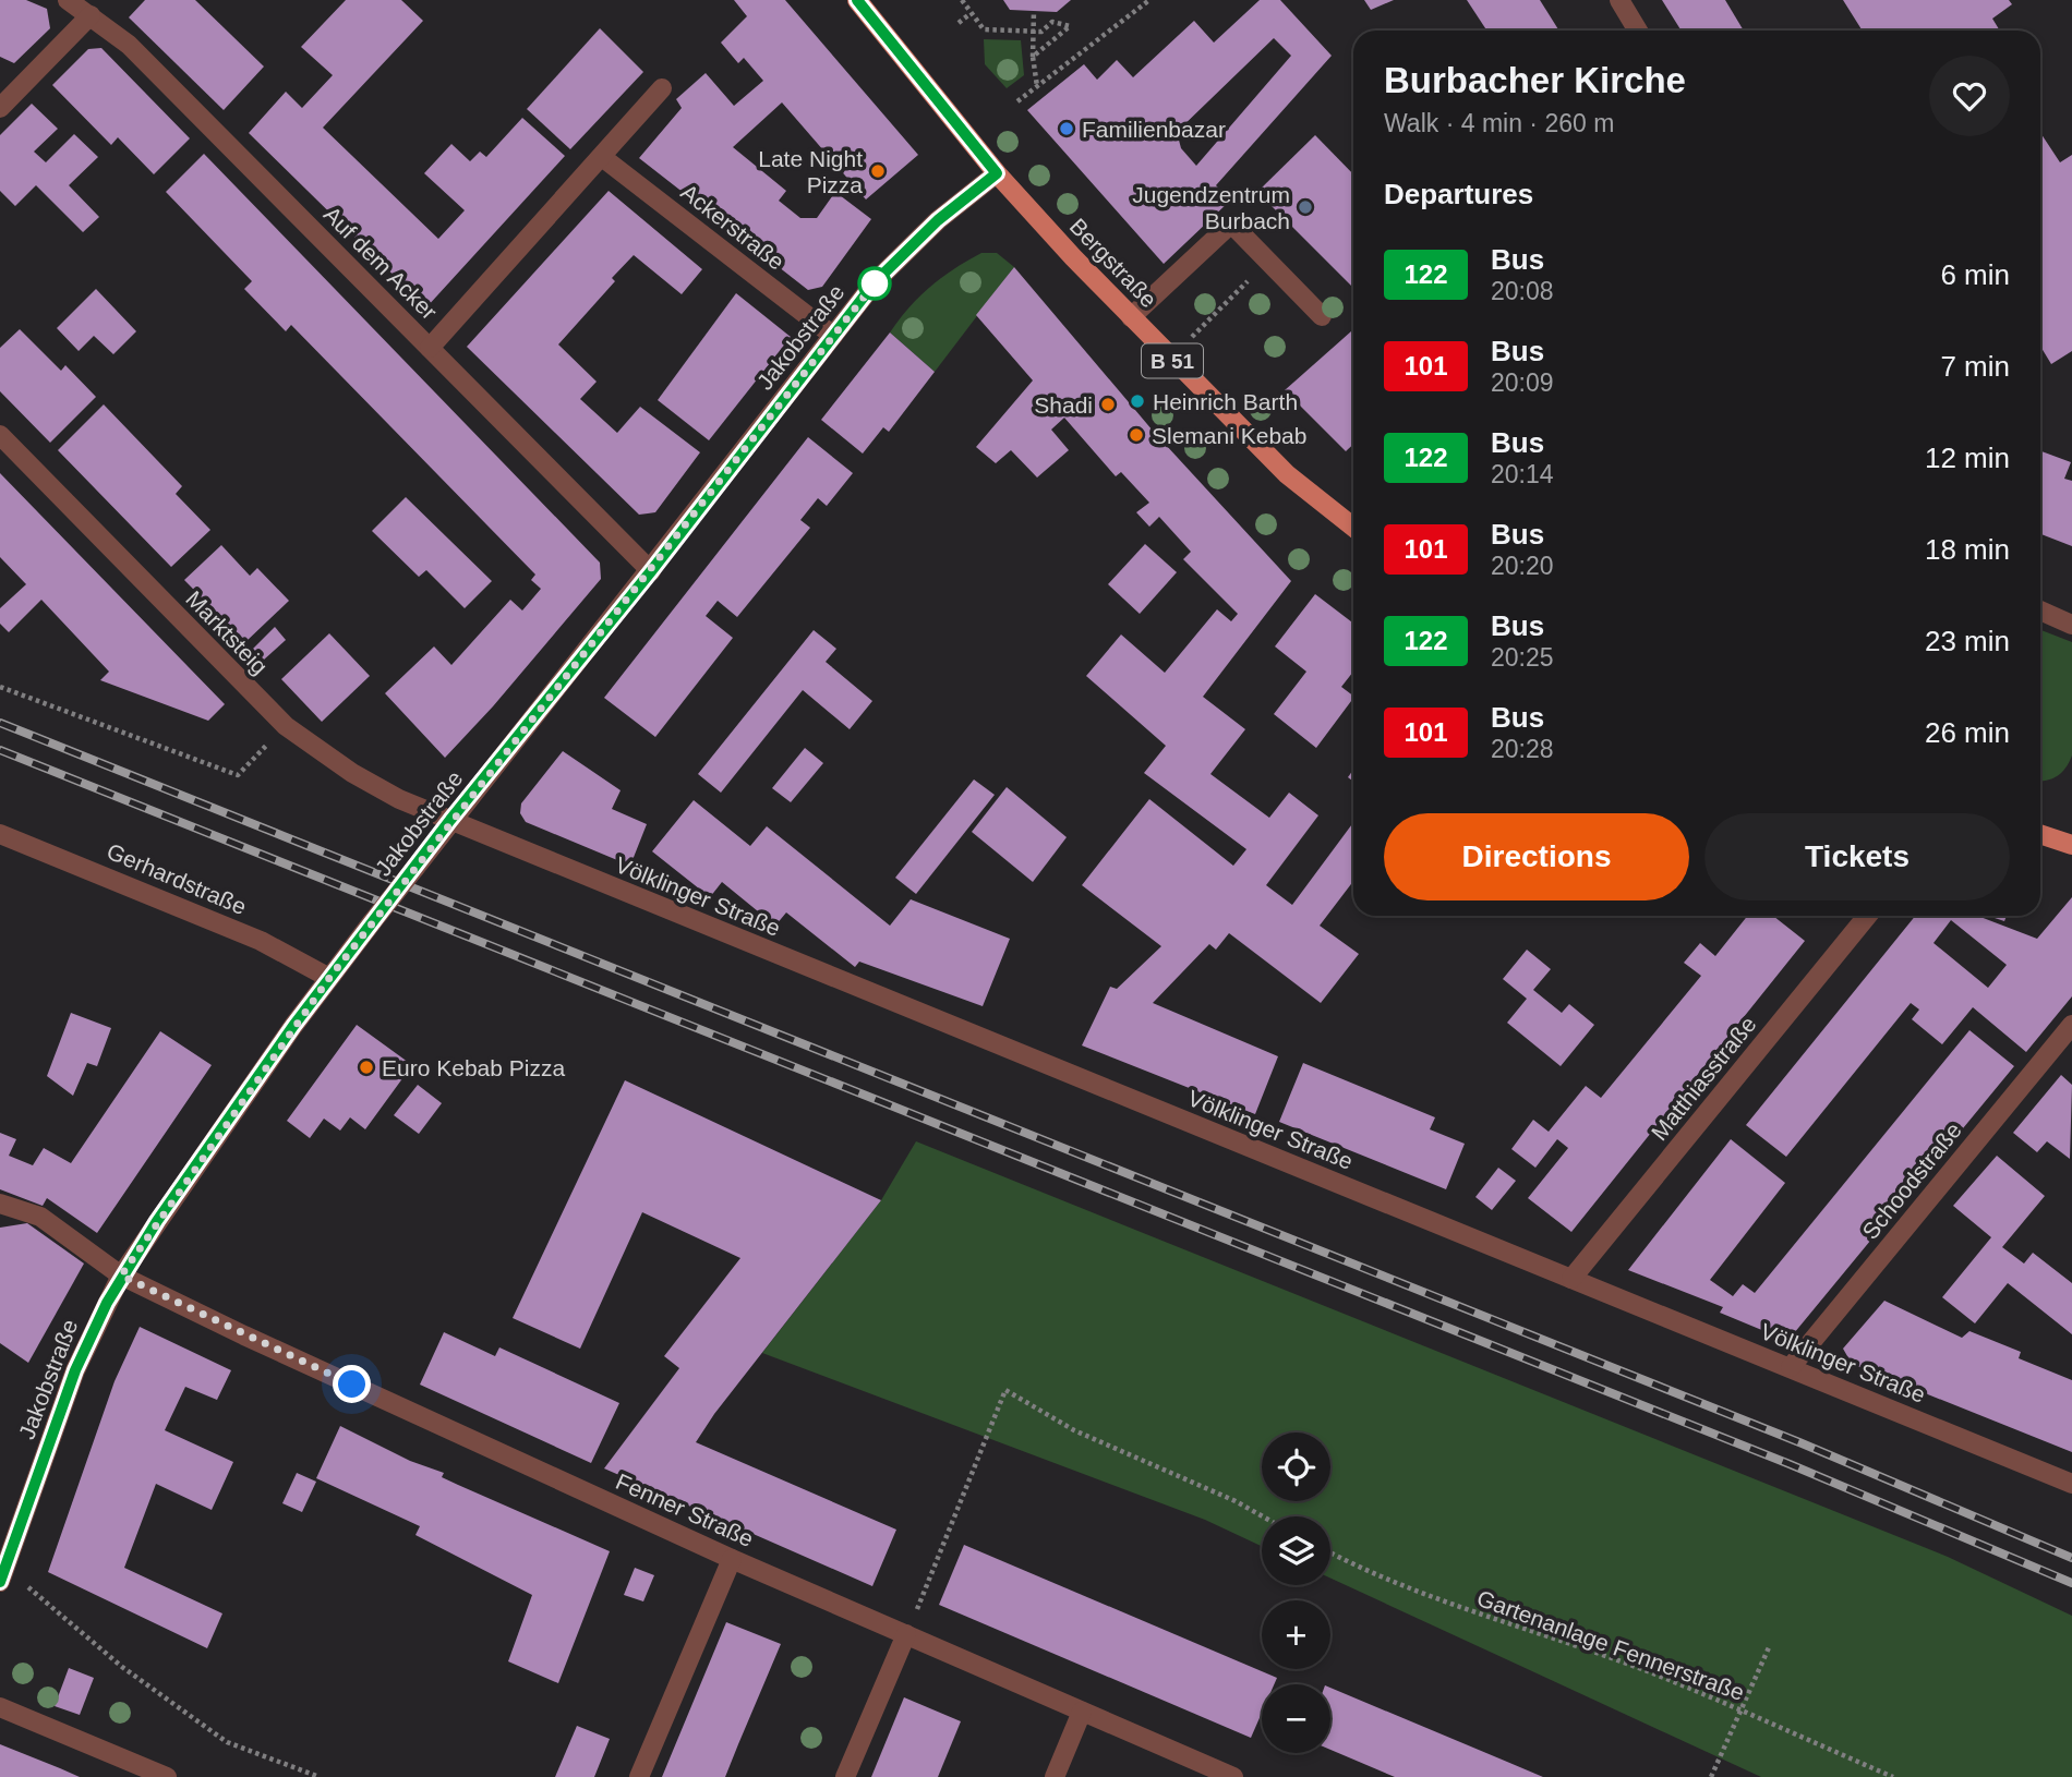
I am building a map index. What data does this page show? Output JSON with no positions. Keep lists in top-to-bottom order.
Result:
{
  "streets": {
    "main road": ["Bergstraße", "B 51"],
    "street": [
      "Ackerstraße",
      "Auf dem Acker",
      "Jakobstraße",
      "Marktsteig",
      "Gerhardstraße",
      "Völklinger Straße",
      "Matthiasstraße",
      "Schoodstraße",
      "Fenner Straße"
    ],
    "path": ["Gartenanlage Fennerstraße"]
  },
  "crossings": [
    ["Ackerstraße", "Jakobstraße"],
    ["Auf dem Acker", "Jakobstraße"],
    ["Bergstraße", "Jakobstraße"],
    ["Jakobstraße", "Marktsteig"],
    ["Jakobstraße", "Gerhardstraße"],
    ["Jakobstraße", "Völklinger Straße"],
    ["Jakobstraße", "Fenner Straße"],
    ["Marktsteig", "Völklinger Straße"],
    ["Völklinger Straße", "Matthiasstraße"],
    ["Völklinger Straße", "Schoodstraße"]
  ],
  "places": [
    "Familienbazar",
    "Late Night Pizza",
    "Jugendzentrum Burbach",
    "Heinrich Barth",
    "Shadi",
    "Slemani Kebab",
    "Euro Kebab Pizza"
  ],
  "lines": ["bus line 122"],
  "page": {
    "heading": [
      ["Burbacher Kirche", "Walk · 4 min · 260 m"],
      "Departures"
    ],
    "list": [
      {
        "mark": "122",
        "name": "Bus",
        "note": "20:08",
        "value": "6 min"
      },
      {
        "mark": "101",
        "name": "Bus",
        "note": "20:09",
        "value": "7 min"
      },
      {
        "mark": "122",
        "name": "Bus",
        "note": "20:14",
        "value": "12 min"
      },
      {
        "mark": "101",
        "name": "Bus",
        "note": "20:20",
        "value": "18 min"
      },
      {
        "mark": "122",
        "name": "Bus",
        "note": "20:25",
        "value": "23 min"
      },
      {
        "mark": "101",
        "name": "Bus",
        "note": "20:28",
        "value": "26 min"
      }
    ],
    "buttons": ["Directions", "Tickets"],
    "map_buttons": ["+", "−"]
  }
}
